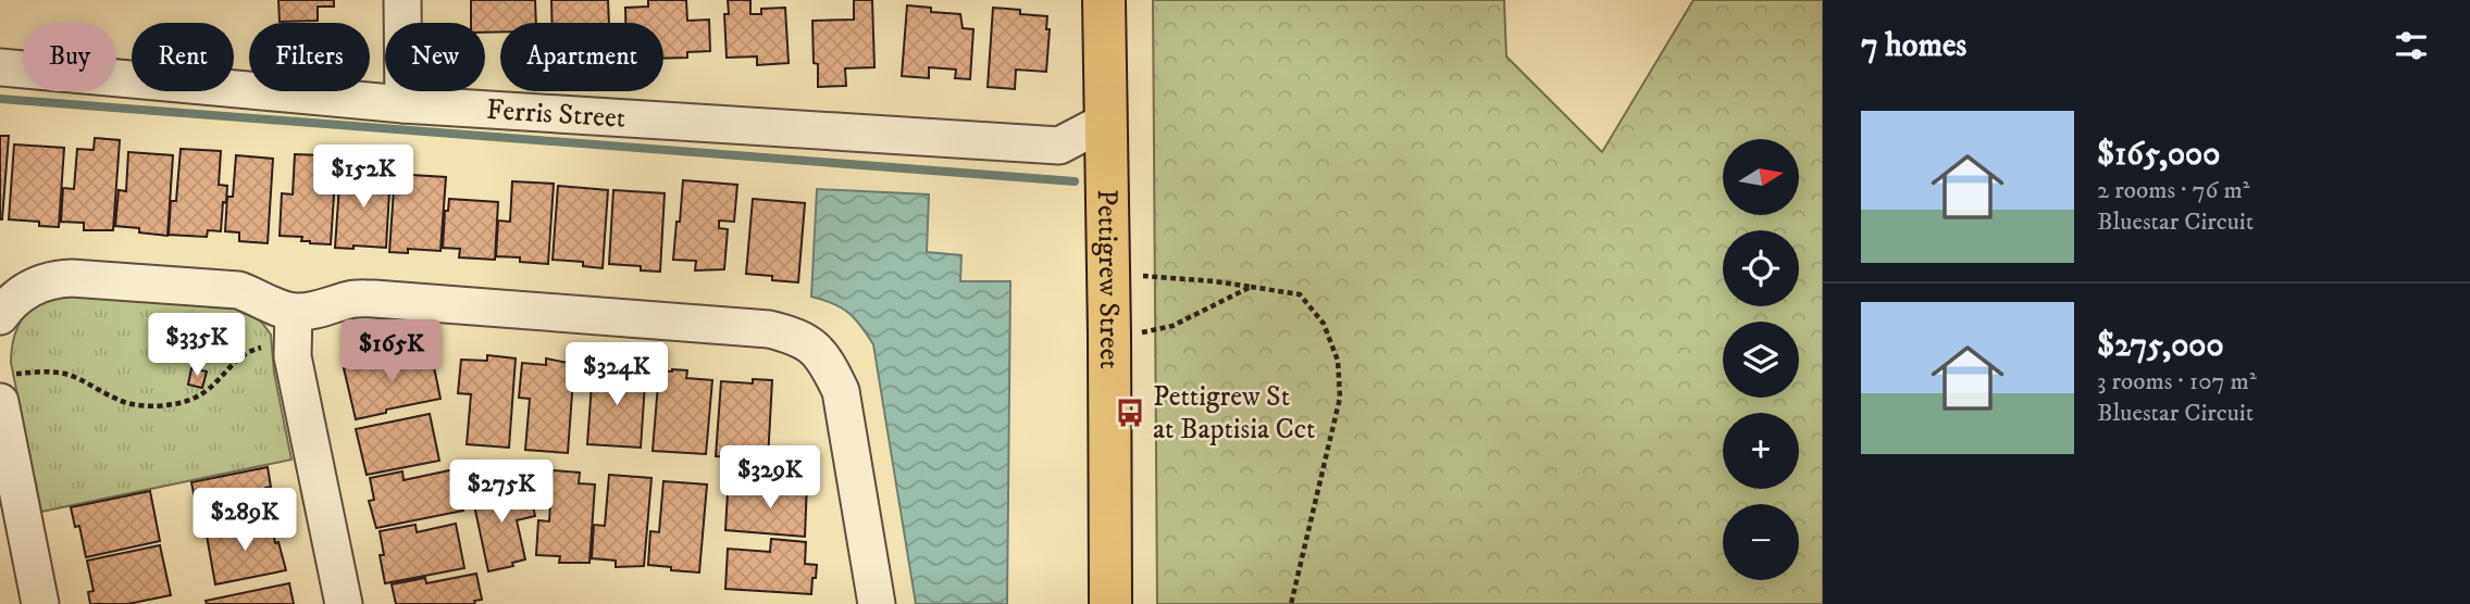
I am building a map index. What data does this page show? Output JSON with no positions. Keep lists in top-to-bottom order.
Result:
{
  "streets": {
    "main road": ["Pettigrew Street"],
    "street": ["Ferris Street"]
  },
  "crossings": [
    ["Ferris Street", "Pettigrew Street"]
  ],
  "places": {
    "bus stop": ["Pettigrew St at Baptisia Cct"]
  },
  "north": "right",
  "page": {
    "heading": "7 homes",
    "chip": [
      "Buy",
      "Rent",
      "Filters",
      "New",
      "Apartment"
    ],
    "list": [
      {
        "name": "$165,000",
        "note": "2 rooms · 76 m² · Bluestar Circuit"
      },
      {
        "name": "$275,000",
        "note": "3 rooms · 107 m² · Bluestar Circuit"
      }
    ],
    "map_buttons": ["+", "−"],
    "price": [
      "$152K",
      "$335K",
      "$165K",
      "$324K",
      "$329K",
      "$275K",
      "$289K"
    ]
  }
}
